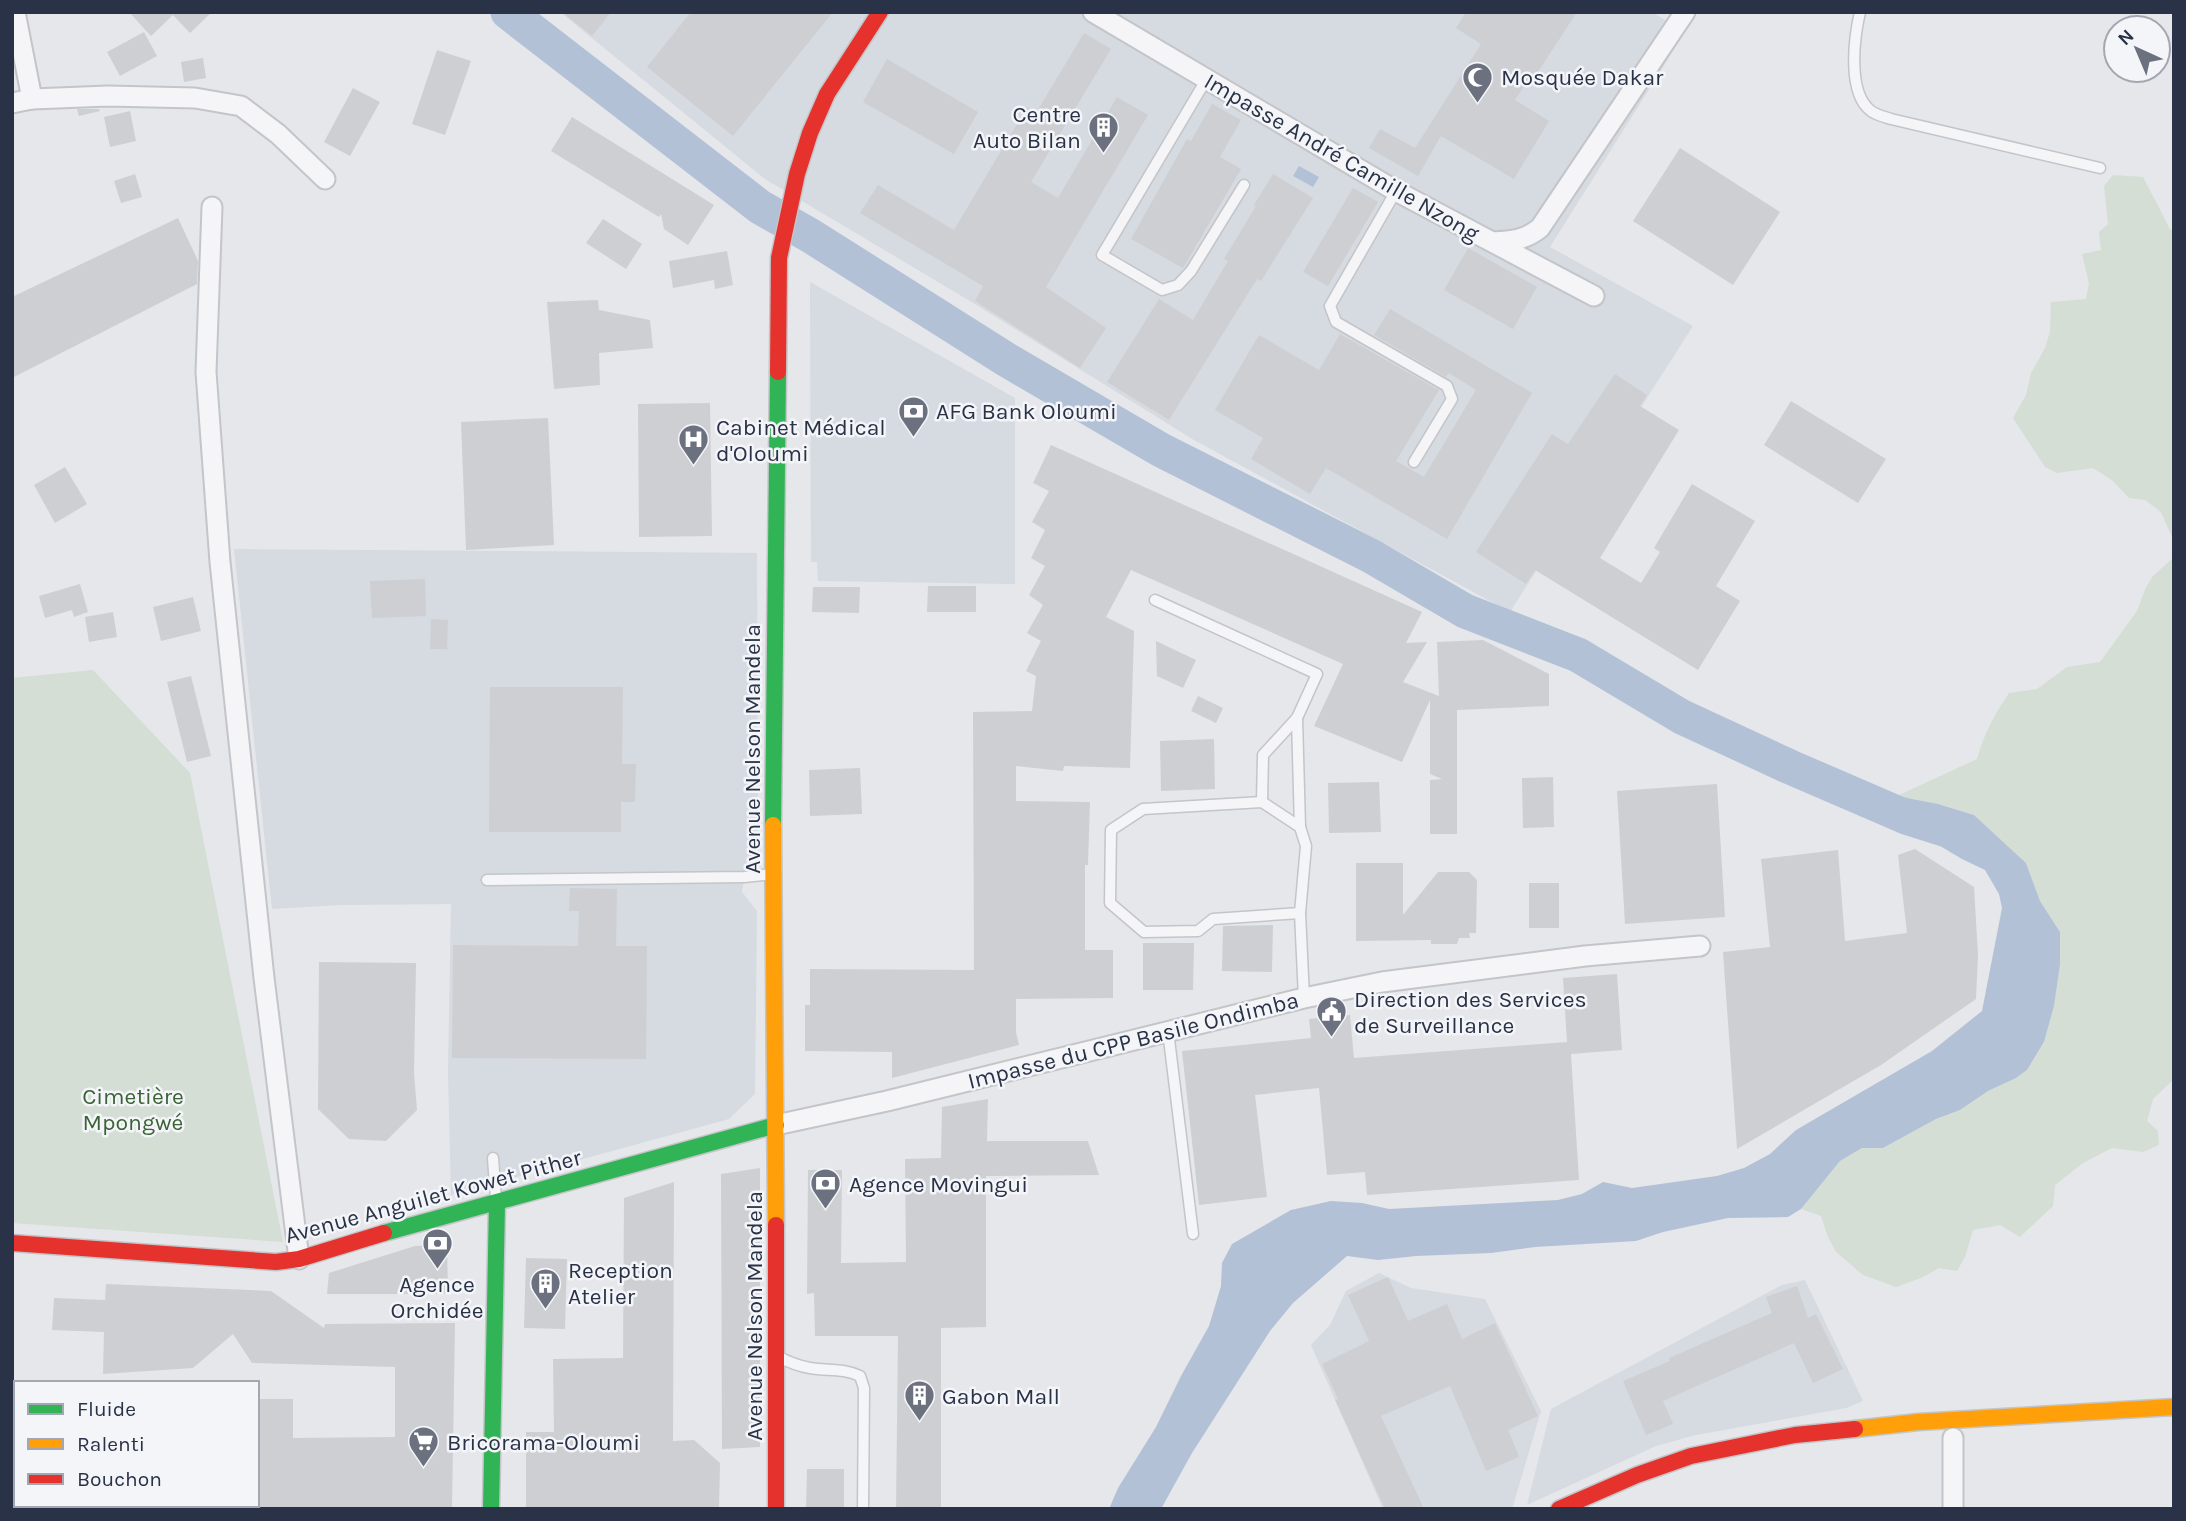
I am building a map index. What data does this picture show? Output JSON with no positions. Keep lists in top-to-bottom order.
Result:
{
  "streets": {
    "main road": ["Avenue Nelson Mandela", "Avenue Anguilet Kowet Pither"],
    "street": ["Impasse André Camille Nzong", "Impasse du CPP Basile Ondimba"]
  },
  "crossings": [
    ["Avenue Nelson Mandela", "Impasse du CPP Basile Ondimba"],
    ["Avenue Nelson Mandela", "Avenue Anguilet Kowet Pither"],
    ["Impasse du CPP Basile Ondimba", "Avenue Anguilet Kowet Pither"]
  ],
  "parks": ["Cimetière Mpongwé"],
  "places": {
    "mosque": ["Mosquée Dakar"],
    "building": ["Centre Auto Bilan", "Reception Atelier", "Gabon Mall"],
    "bank": ["AFG Bank Oloumi", "Agence Movingui", "Agence Orchidée"],
    "hospital": ["Cabinet Médical d'Oloumi"],
    "public building": ["Direction des Services de Surveillance"],
    "supermarket": ["Bricorama-Oloumi"]
  },
  "legend": ["Fluide", "Ralenti", "Bouchon"],
  "north": "top left"
}
